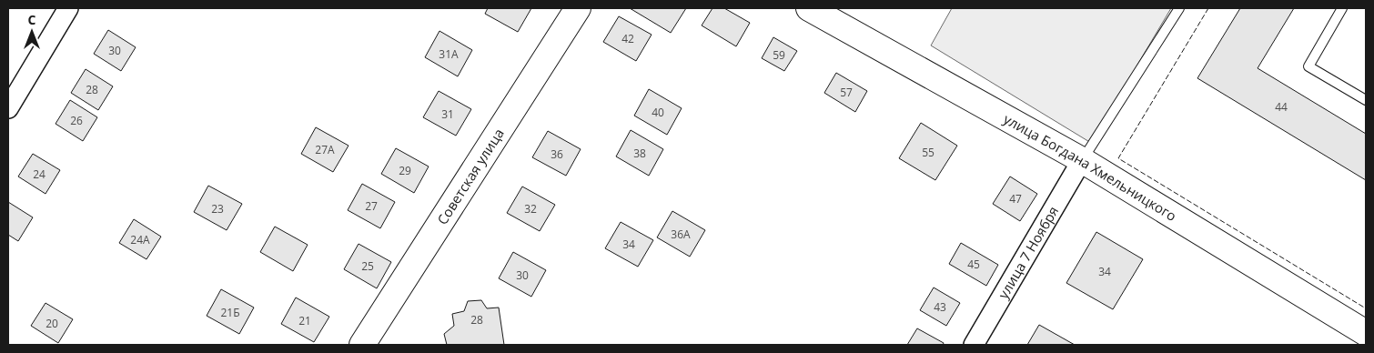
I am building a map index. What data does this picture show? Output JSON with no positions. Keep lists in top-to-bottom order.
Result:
{
  "streets": {
    "street": ["улица Богдана Хмельницкого", "Советская улица", "улица 7 Ноября"]
  },
  "crossings": [
    ["улица Богдана Хмельницкого", "улица 7 Ноября"]
  ],
  "house_numbers": [
    "42",
    "30",
    "31А",
    "59",
    "28",
    "57",
    "44",
    "40",
    "31",
    "26",
    "27А",
    "55",
    "38",
    "36",
    "29",
    "24",
    "47",
    "27",
    "23",
    "32",
    "36А",
    "24А",
    "34",
    "45",
    "25",
    "34",
    "30",
    "43",
    "21Б",
    "28",
    "21",
    "20"
  ],
  "north": "top"
}
